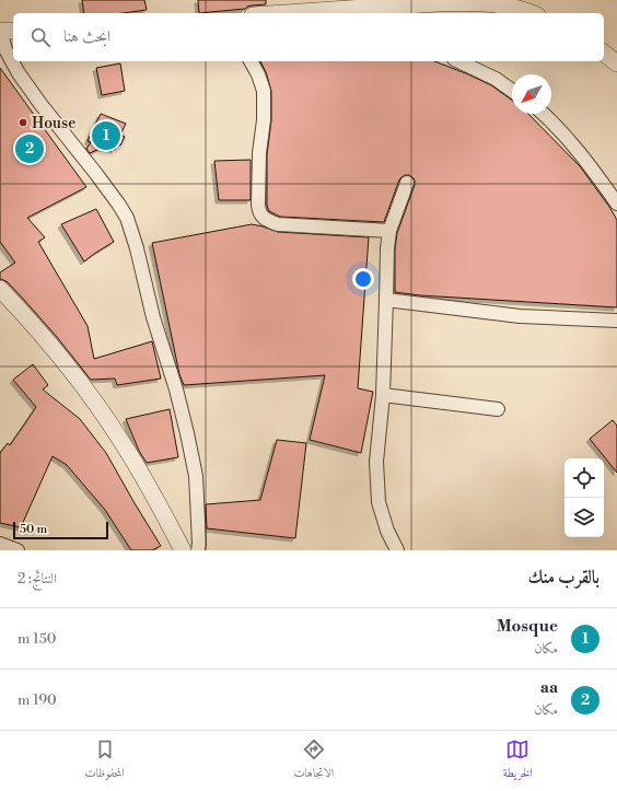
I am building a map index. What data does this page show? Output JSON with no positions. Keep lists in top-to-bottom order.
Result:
{
  "places": ["House"],
  "scale_bar": "50 m",
  "north": "bottom left",
  "page": {
    "search": "ابحث هنا",
    "pins": ["1", "2"],
    "scale": "50 m",
    "heading": ["بالقرب منك", "النتائج: 2"],
    "list": [
      {
        "mark": "1",
        "name": "Mosque",
        "note": "مكان",
        "value": "150 m"
      },
      {
        "mark": "2",
        "name": "aa",
        "note": "مكان",
        "value": "190 m"
      }
    ],
    "nav": ["الخريطة", "الاتجاهات", "المحفوظات"]
  }
}
